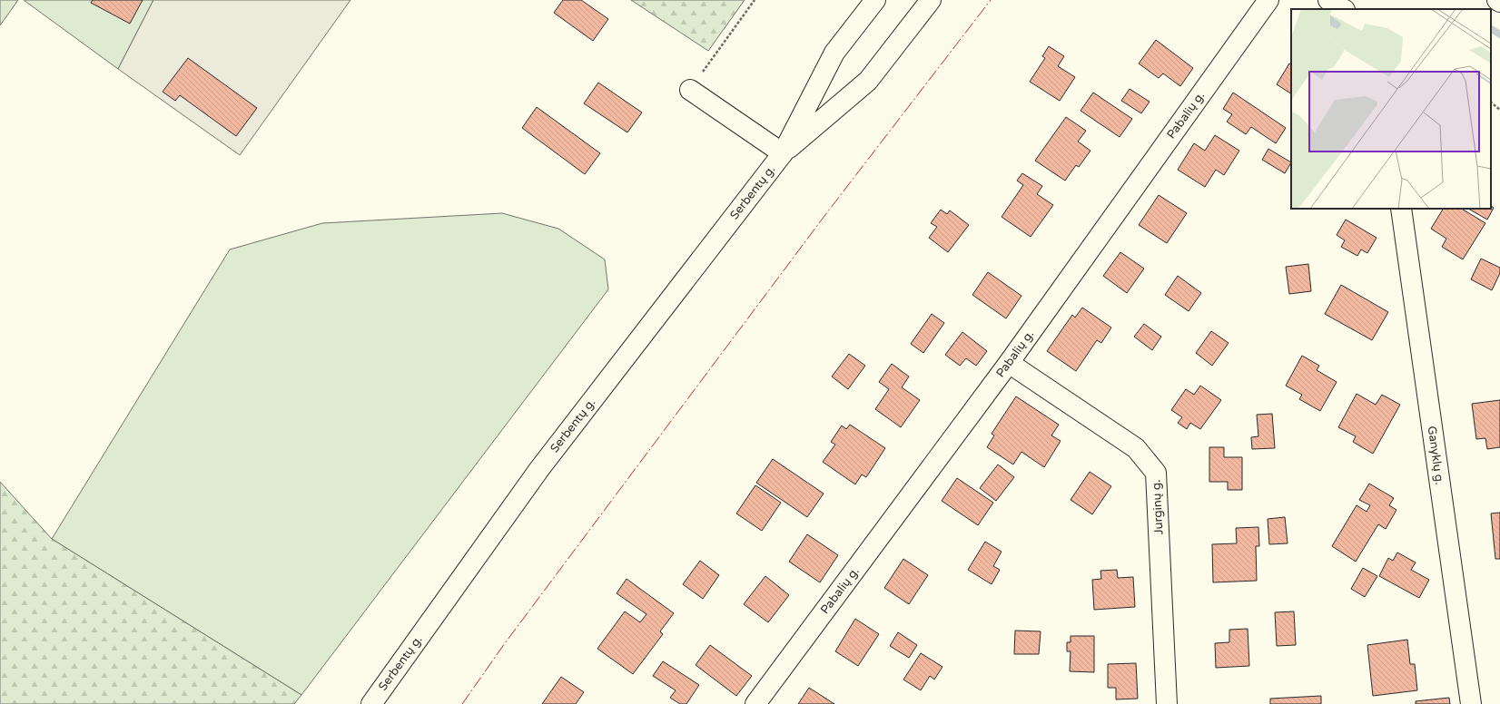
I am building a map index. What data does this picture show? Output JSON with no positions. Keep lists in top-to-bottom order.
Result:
{
  "streets": {
    "street": [
      "Pabalių g.",
      "Serbentų g.",
      "Ganyklų g.",
      "Jurginų g."
    ]
  },
  "crossings": [
    ["Pabalių g.", "Jurginų g."]
  ]
}
